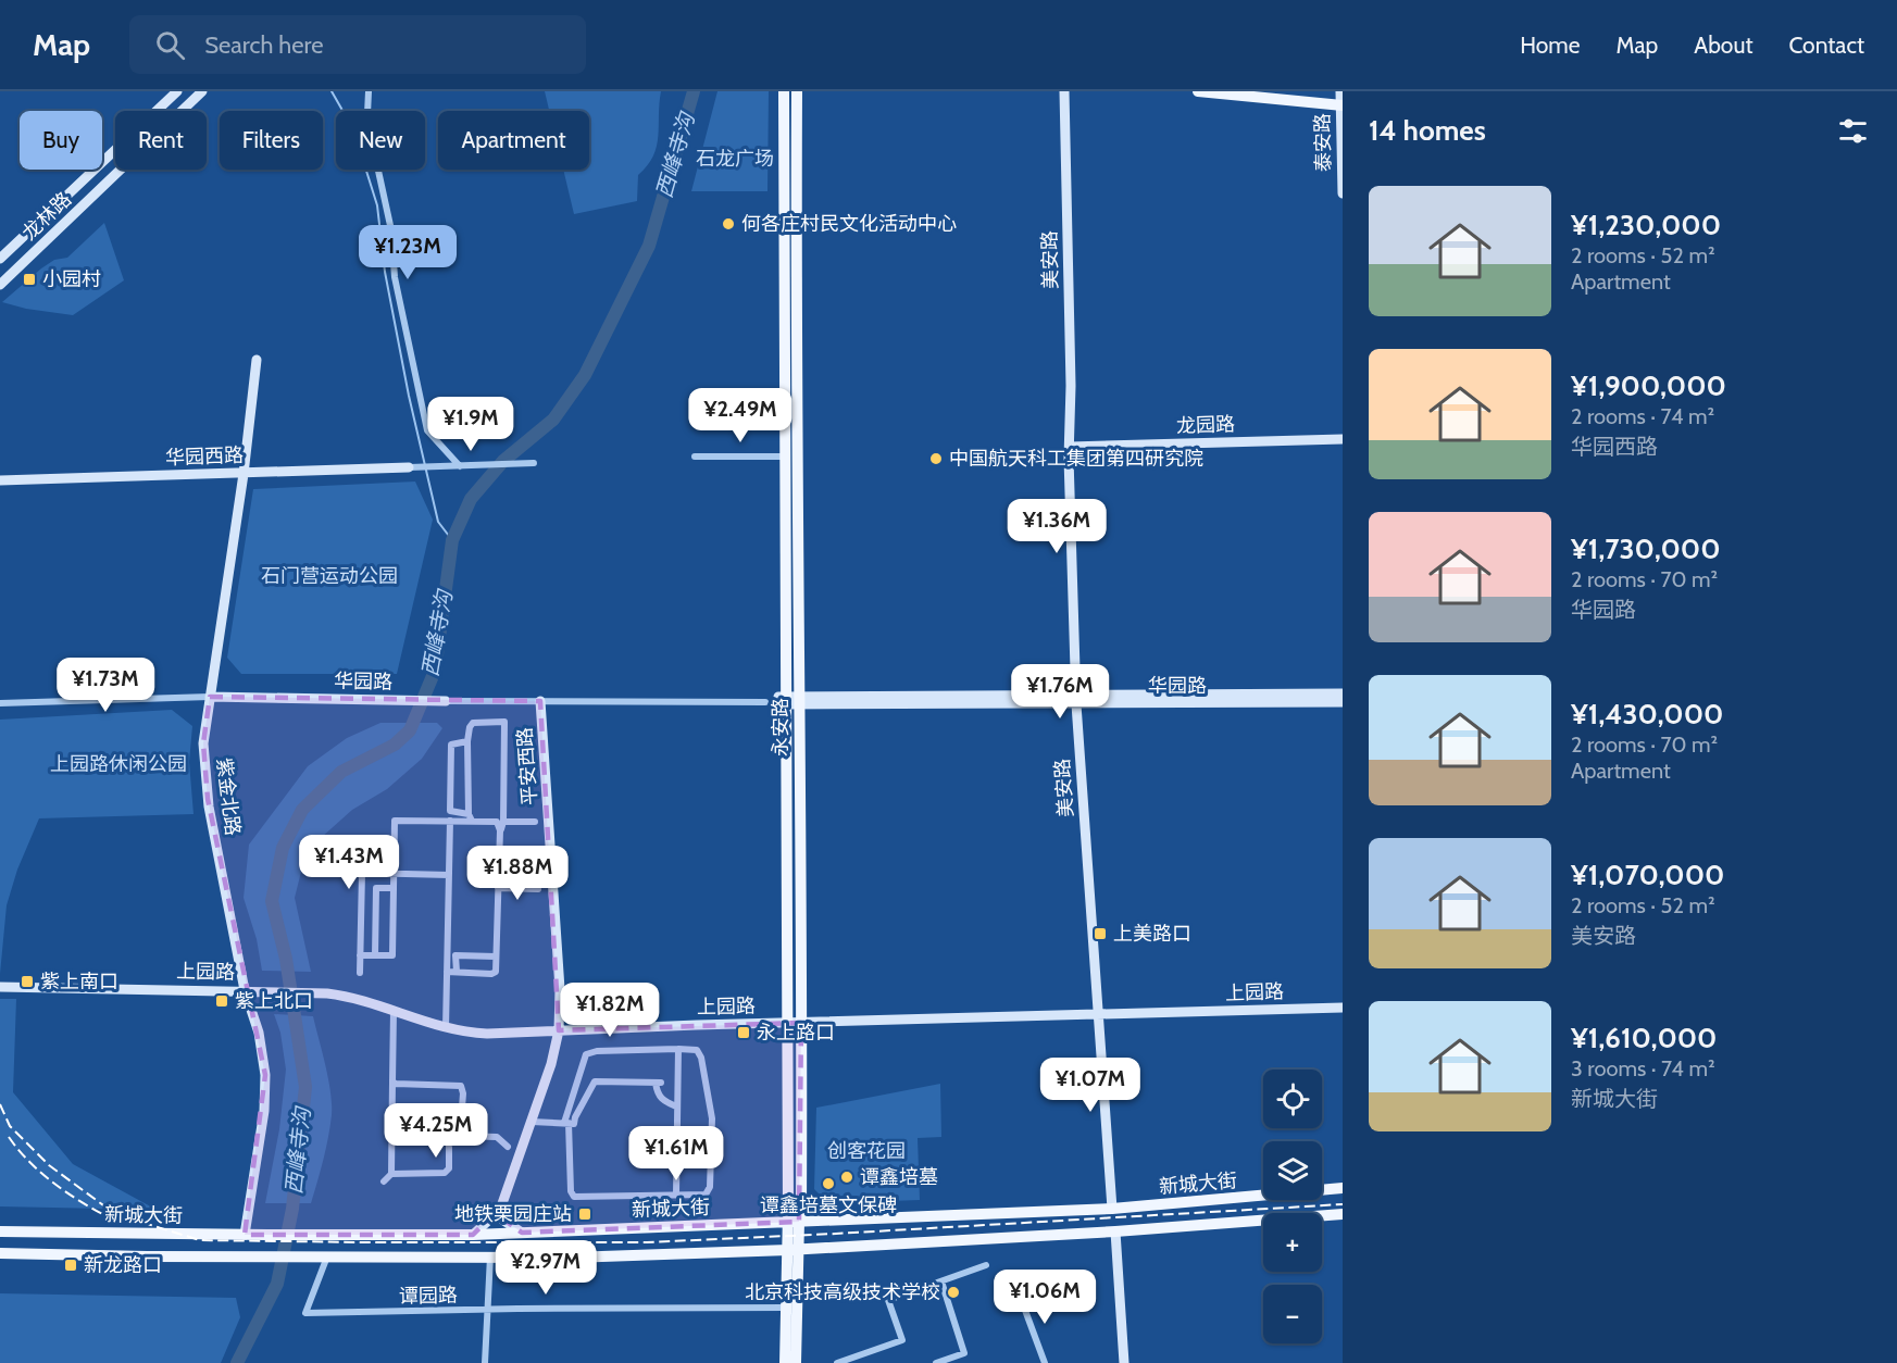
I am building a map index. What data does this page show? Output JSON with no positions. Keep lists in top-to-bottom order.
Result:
{
  "streets": {
    "main road": ["永安路", "新城大街"],
    "street": [
      "泰安路",
      "龙林路",
      "美安路",
      "龙园路",
      "华园西路",
      "华园路",
      "平安西路",
      "紫金北路",
      "上园路",
      "谭园路"
    ]
  },
  "crossings": [
    ["美安路", "龙园路"],
    ["美安路", "华园路"],
    ["美安路", "上园路"],
    ["美安路", "新城大街"],
    ["华园西路", "紫金北路"],
    ["华园路", "永安路"],
    ["华园路", "平安西路"],
    ["华园路", "紫金北路"],
    ["永安路", "上园路"],
    ["永安路", "新城大街"],
    ["永安路", "谭园路"],
    ["平安西路", "上园路"],
    ["紫金北路", "上园路"],
    ["紫金北路", "新城大街"],
    ["新城大街", "谭园路"]
  ],
  "water": ["西峰寺沟"],
  "parks": [
    "石龙广场",
    "石门营运动公园",
    "上园路休闲公园",
    "创客花园"
  ],
  "places": {
    "other": [
      "何各庄村民文化活动中心",
      "中国航天科工集团第四研究院",
      "谭鑫培墓",
      "谭鑫培墓文保碑",
      "北京科技高级技术学校"
    ],
    "transit": [
      "小园村",
      "上美路口",
      "紫上南口",
      "紫上北口",
      "永上路口",
      "地铁栗园庄站",
      "新龙路口"
    ]
  },
  "page": {
    "header": "Map",
    "search": "Search here",
    "nav": [
      "Home",
      "Map",
      "About",
      "Contact"
    ],
    "heading": "14 homes",
    "chip": [
      "Buy",
      "Rent",
      "Filters",
      "New",
      "Apartment"
    ],
    "list": [
      {
        "name": "¥1,230,000",
        "note": "2 rooms · 52 m² · Apartment"
      },
      {
        "name": "¥1,900,000",
        "note": "2 rooms · 74 m² · 华园西路"
      },
      {
        "name": "¥1,730,000",
        "note": "2 rooms · 70 m² · 华园路"
      },
      {
        "name": "¥1,430,000",
        "note": "2 rooms · 70 m² · Apartment"
      },
      {
        "name": "¥1,070,000",
        "note": "2 rooms · 52 m² · 美安路"
      },
      {
        "name": "¥1,610,000",
        "note": "3 rooms · 74 m² · 新城大街"
      }
    ],
    "price": [
      "¥1.23M",
      "¥2.49M",
      "¥1.9M",
      "¥1.36M",
      "¥1.73M",
      "¥1.76M",
      "¥1.43M",
      "¥1.88M",
      "¥1.82M",
      "¥1.07M",
      "¥4.25M",
      "¥1.61M",
      "¥2.97M",
      "¥1.06M"
    ],
    "map_buttons": ["+", "−"]
  }
}
